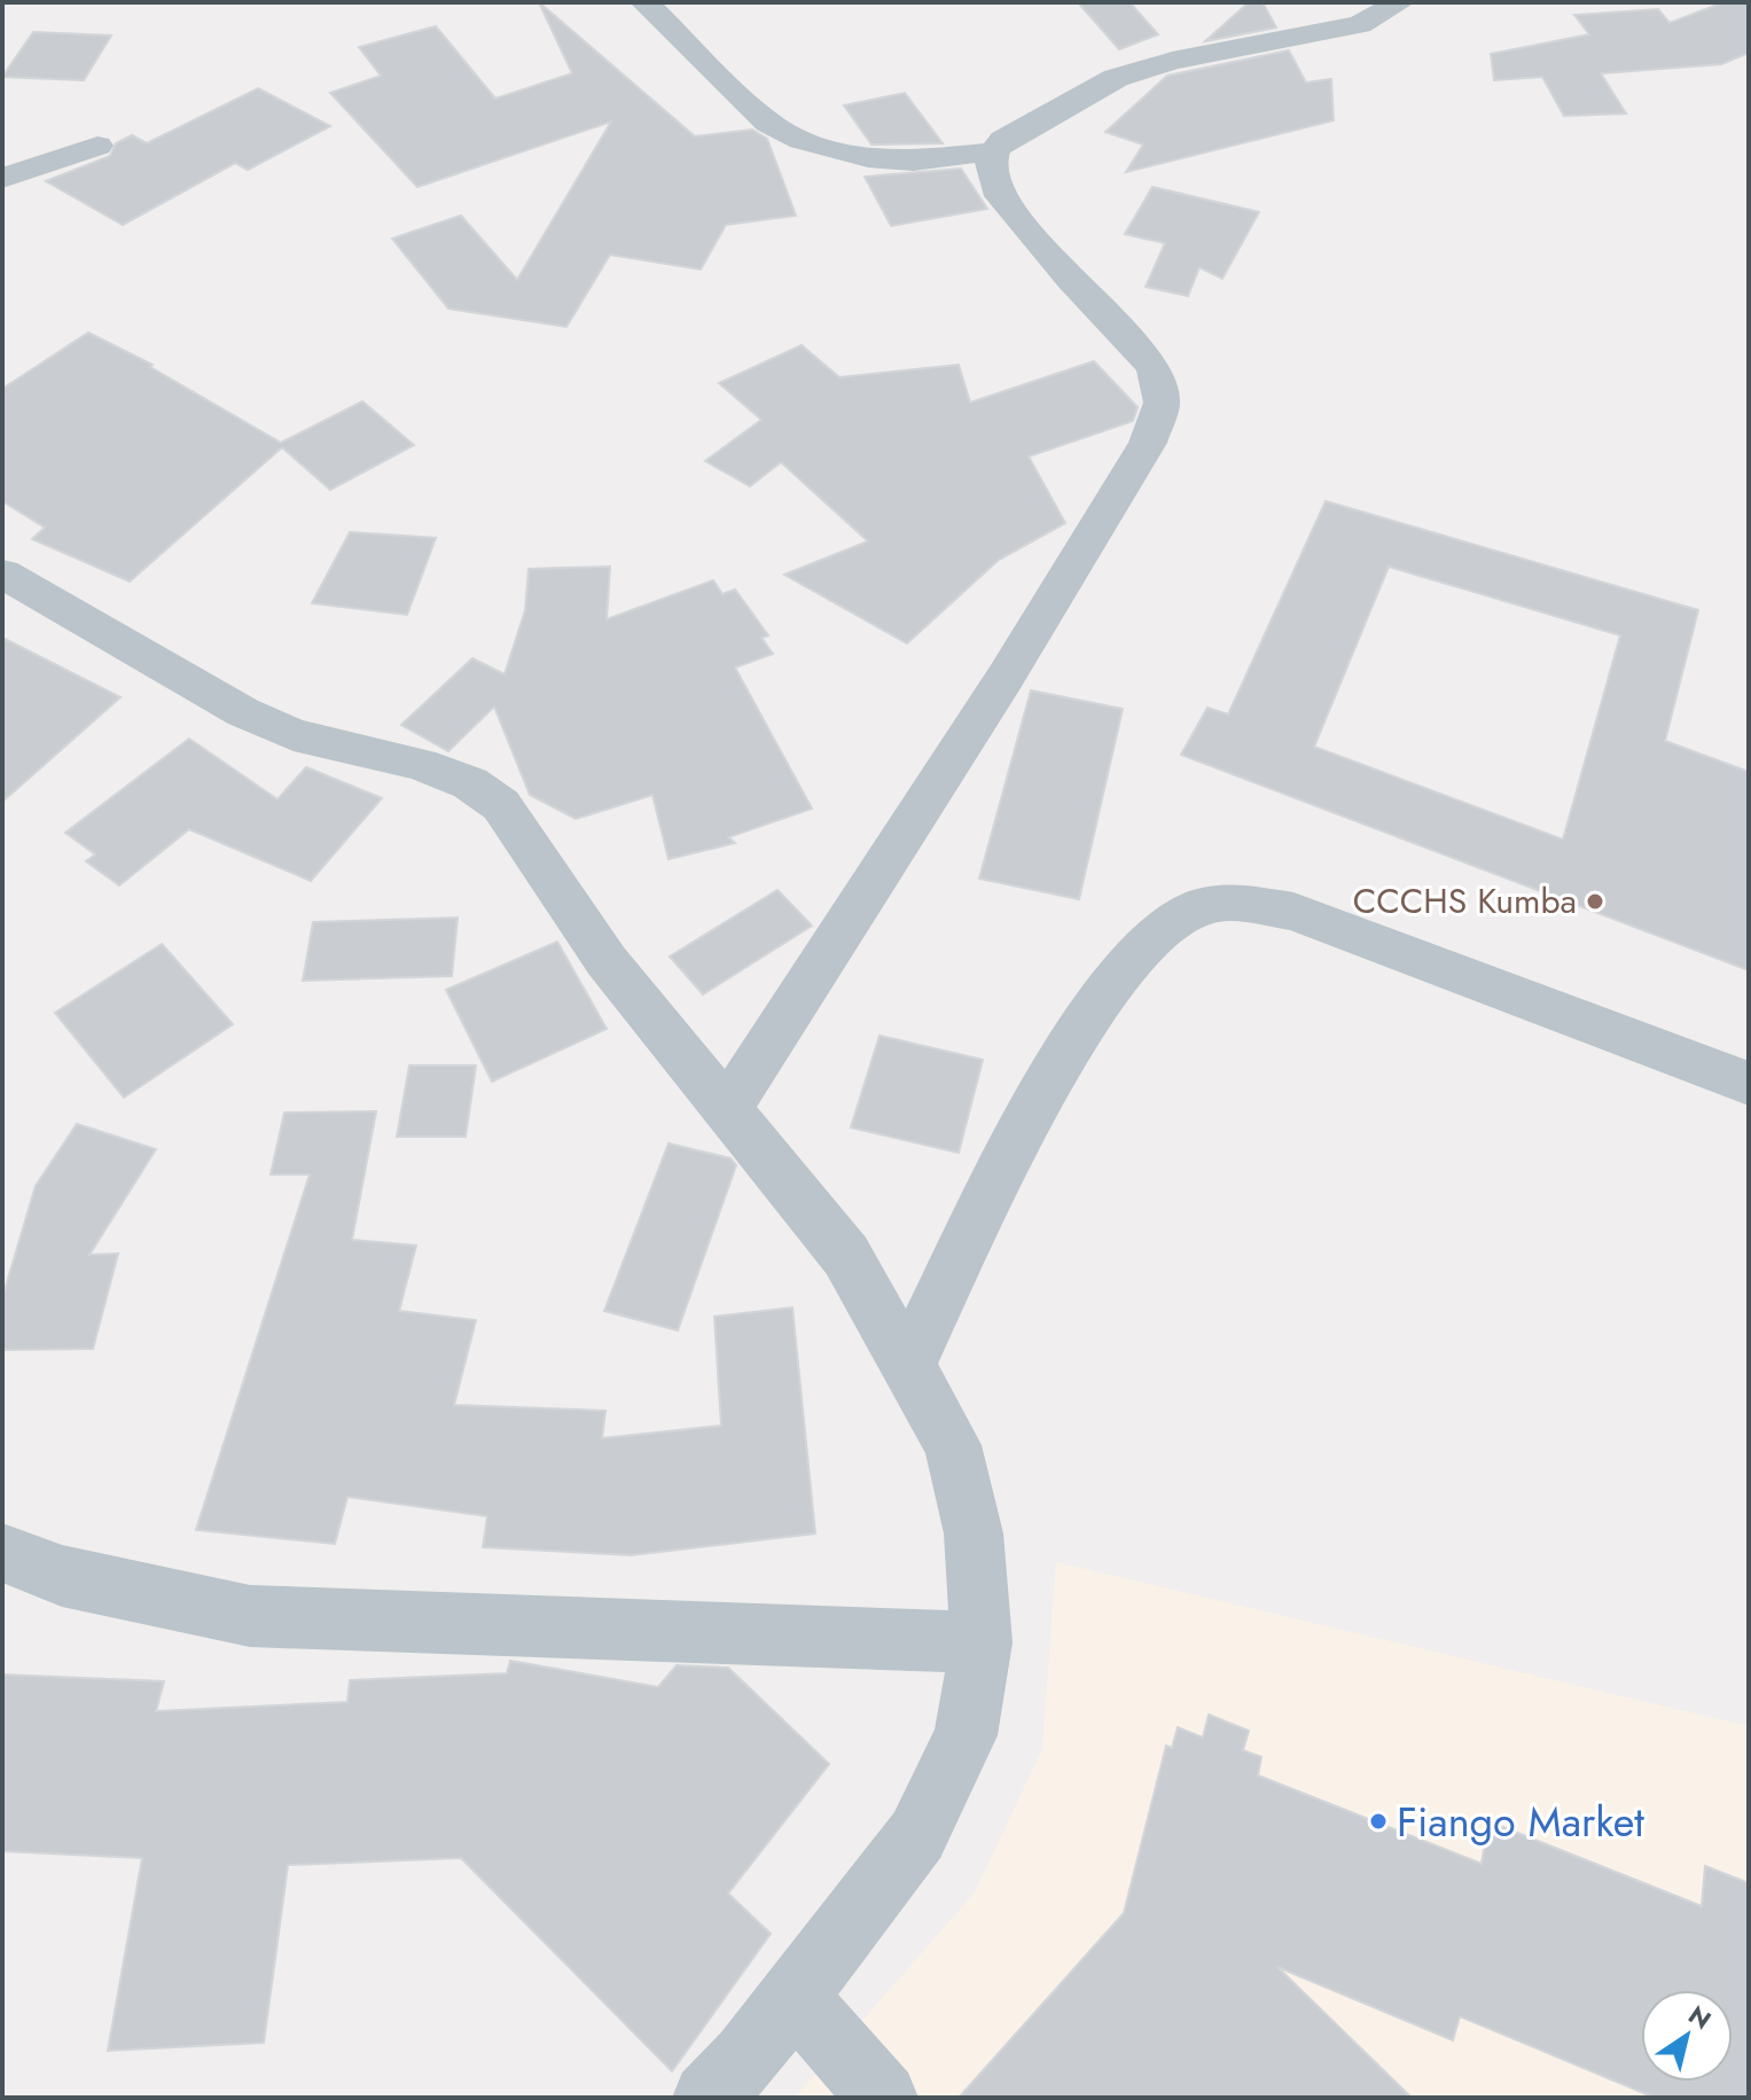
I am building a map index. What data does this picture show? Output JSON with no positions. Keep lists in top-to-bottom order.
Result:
{
  "places": ["CCCHS Kumba", "Fiango Market"],
  "north": "top right"
}
